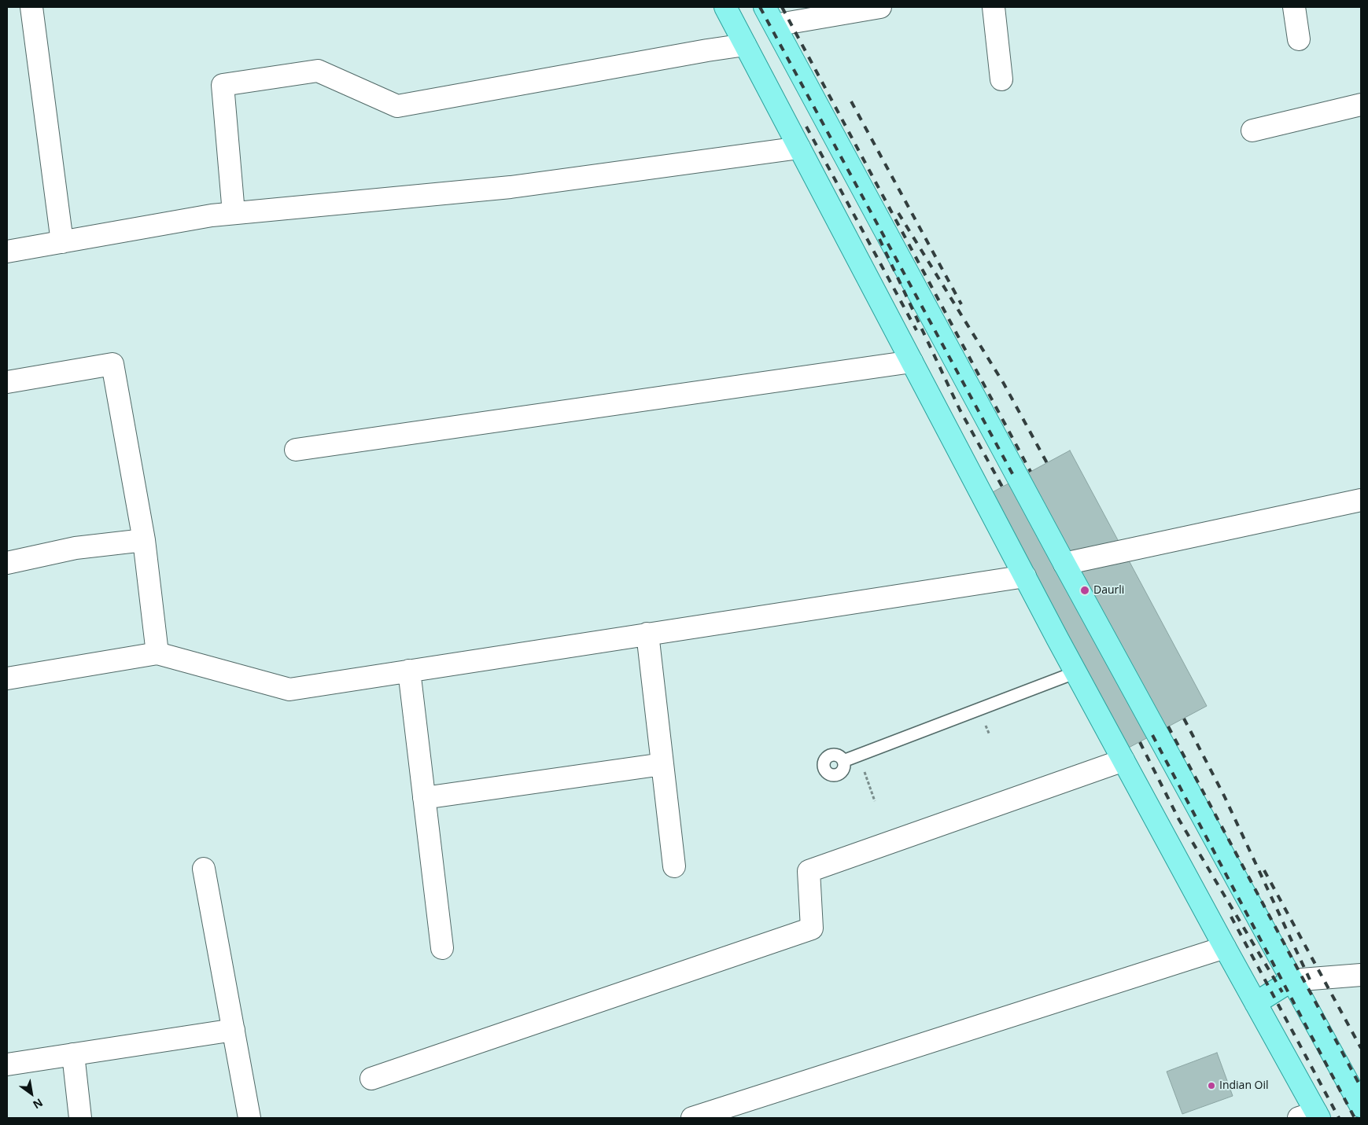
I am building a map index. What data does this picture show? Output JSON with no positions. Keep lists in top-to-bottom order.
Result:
{
  "places": ["Daurli", "Indian Oil"],
  "north": "bottom right"
}
